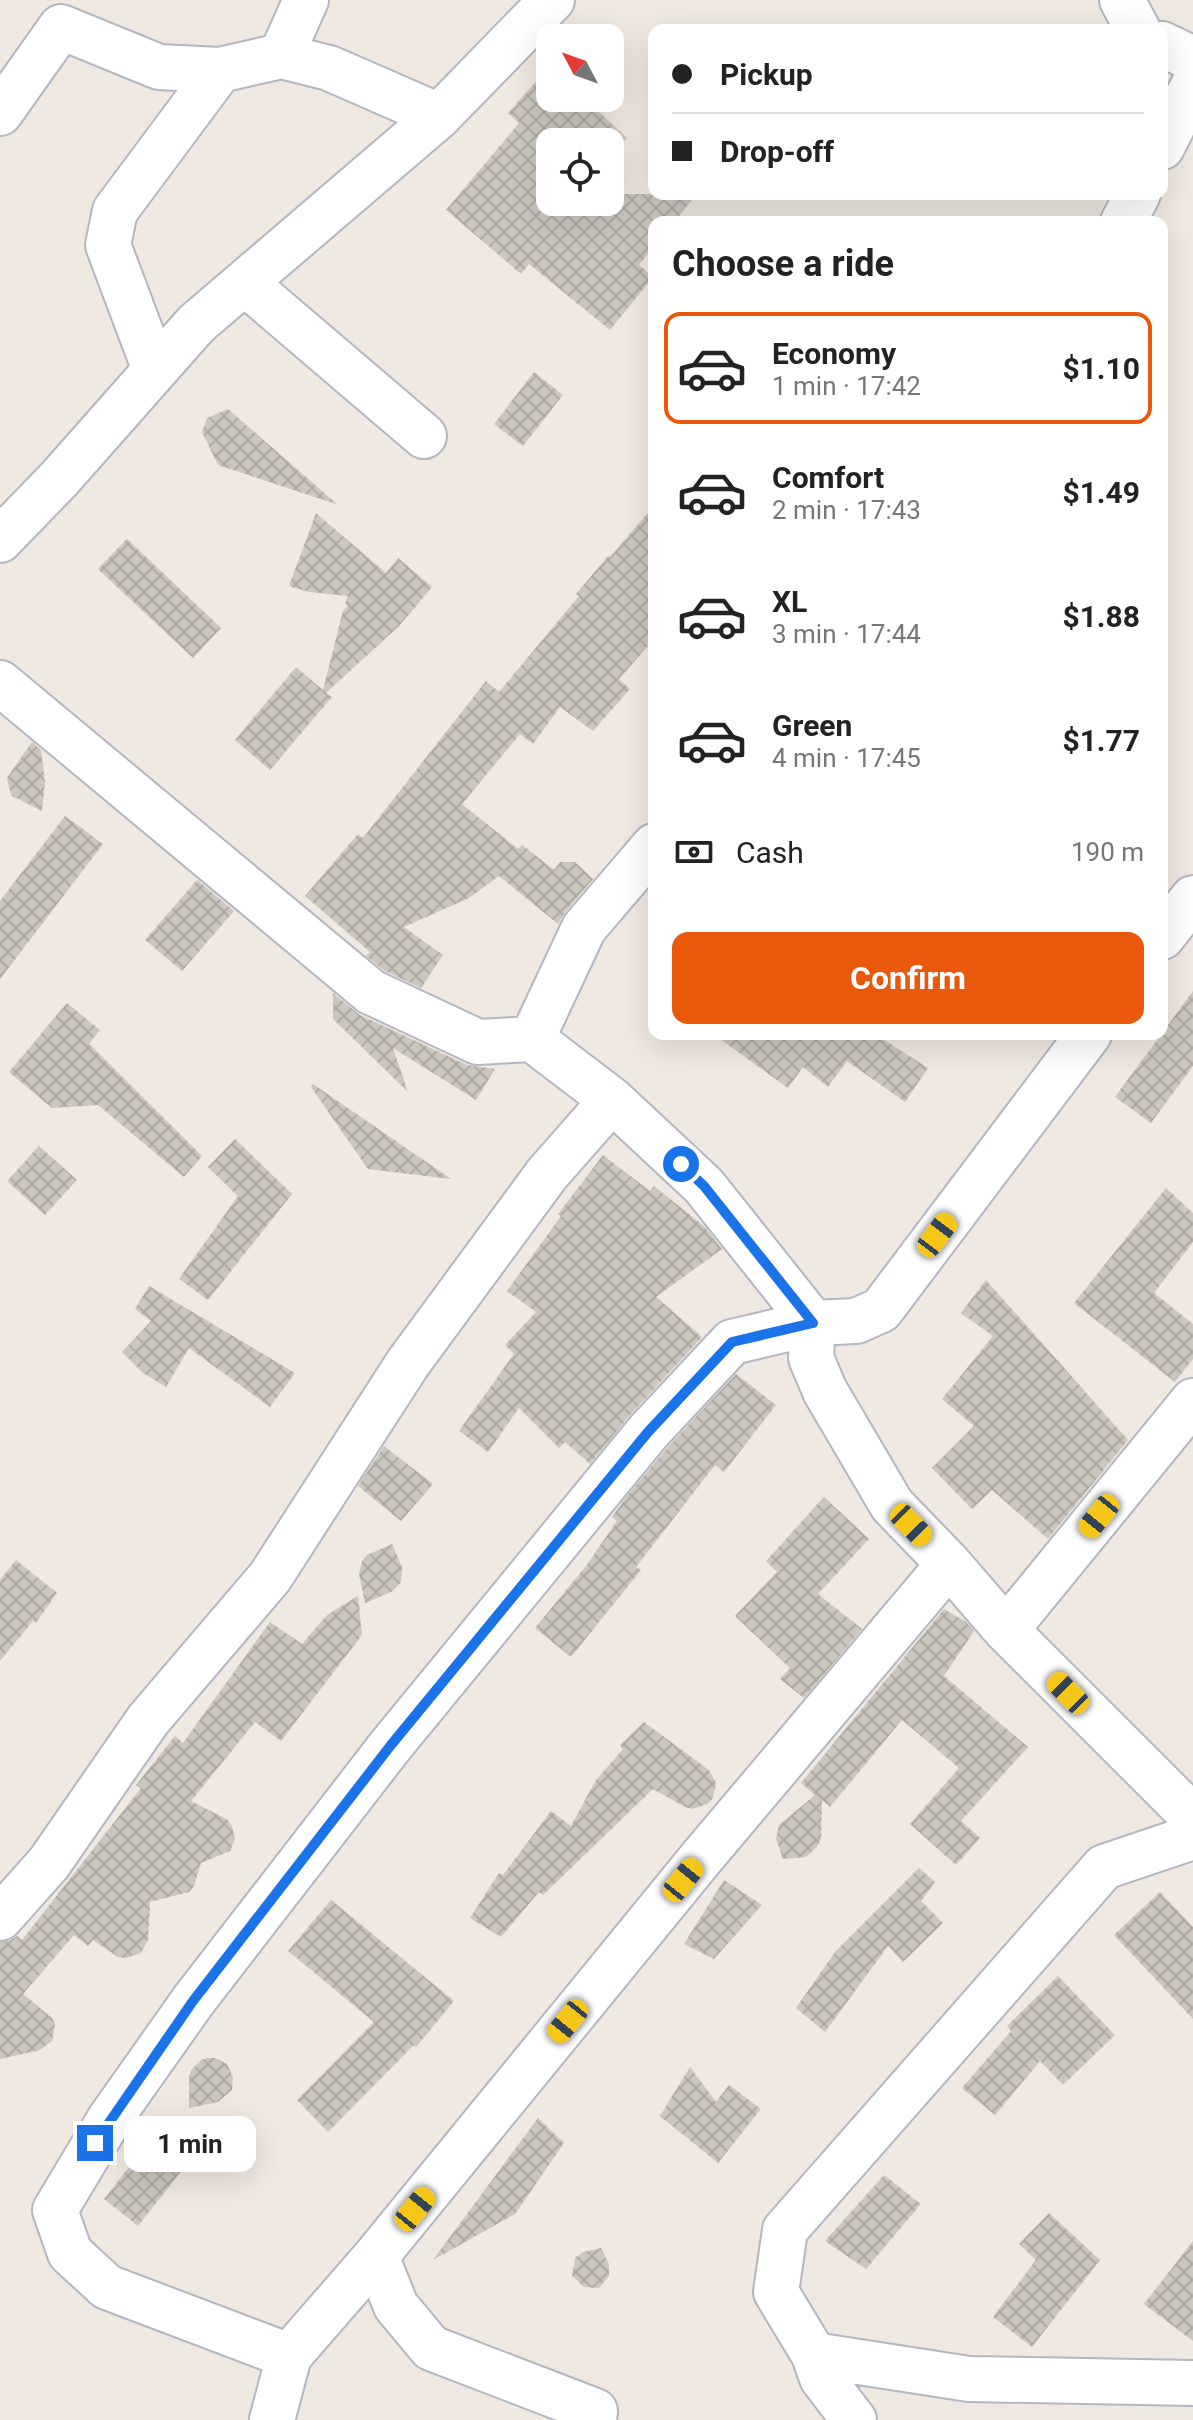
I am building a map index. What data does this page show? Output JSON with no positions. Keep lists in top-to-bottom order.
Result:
{
  "north": "top left",
  "page": {
    "banner": ["Pickup", "Drop-off"],
    "heading": "Choose a ride",
    "list": [
      {
        "name": "Economy",
        "note": "1 min · 17:42",
        "value": "$1.10"
      },
      {
        "name": "Comfort",
        "note": "2 min · 17:43",
        "value": "$1.49"
      },
      {
        "name": "XL",
        "note": "3 min · 17:44",
        "value": "$1.88"
      },
      {
        "name": "Green",
        "note": "4 min · 17:45",
        "value": "$1.77"
      }
    ],
    "pay": ["Cash", "190 m"],
    "buttons": "Confirm",
    "bubble": "1 min"
  }
}
